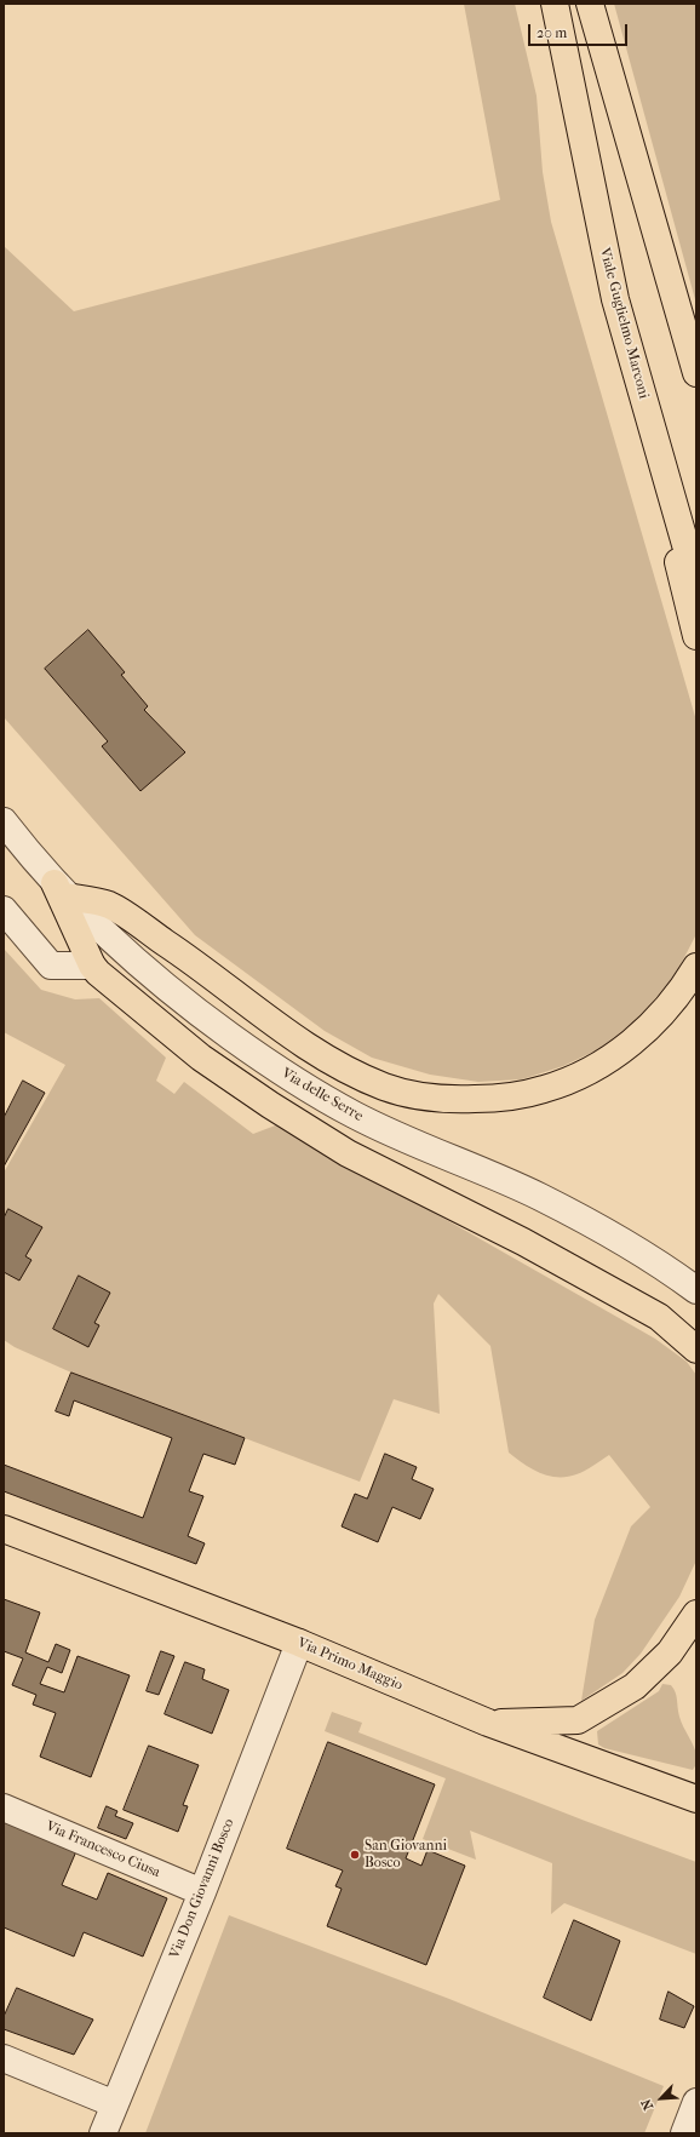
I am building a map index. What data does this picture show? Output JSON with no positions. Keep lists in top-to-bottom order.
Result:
{
  "streets": {
    "main road": ["Viale Guglielmo Marconi", "Via Primo Maggio"],
    "street": ["Via delle Serre", "Via Francesco Ciusa", "Via Don Giovanni Bosco"]
  },
  "crossings": [
    ["Via Primo Maggio", "Via Don Giovanni Bosco"],
    ["Via Francesco Ciusa", "Via Don Giovanni Bosco"]
  ],
  "places": ["San Giovanni Bosco"],
  "scale_bar": "20 m",
  "north": "bottom left"
}
